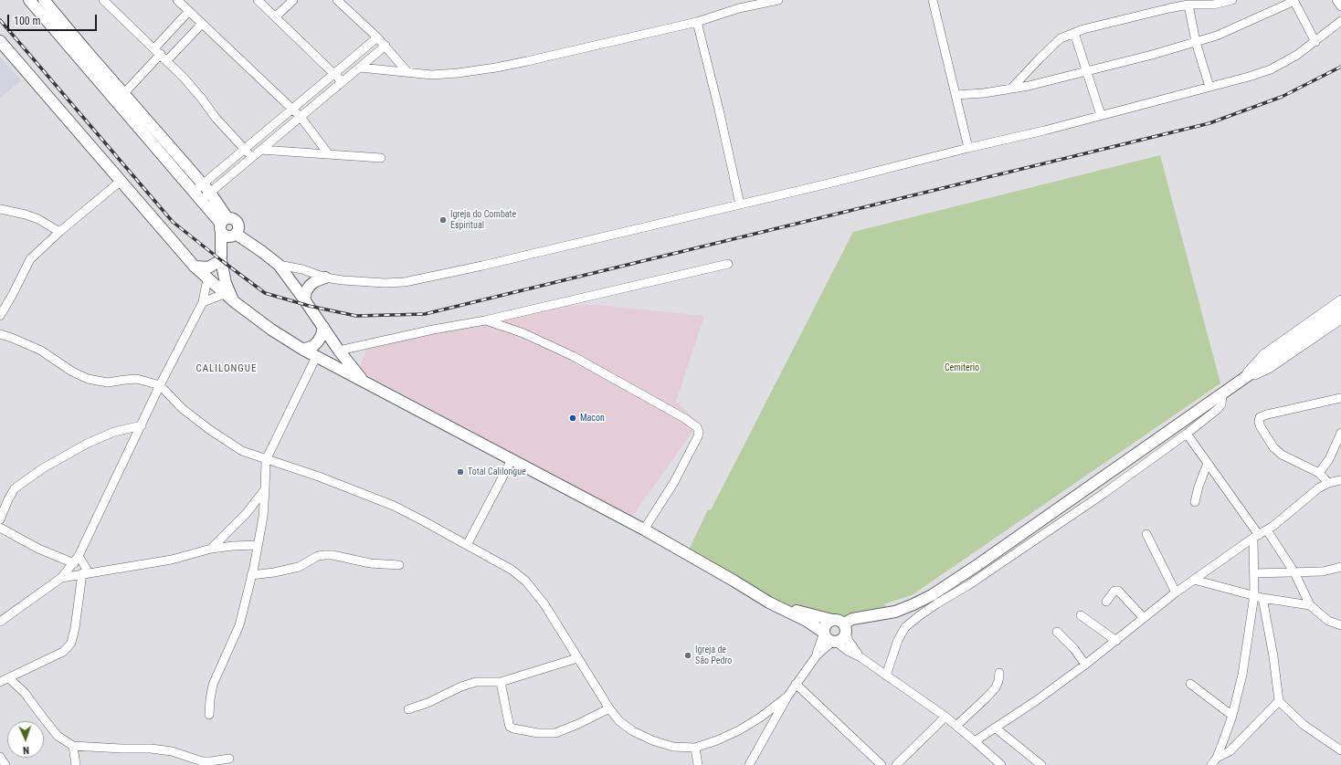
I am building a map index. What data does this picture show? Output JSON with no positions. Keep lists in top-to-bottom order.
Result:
{
  "districts": ["CALILONGUE"],
  "parks": ["Cemiterio"],
  "places": [
    "Igreja do Combate Espiritual",
    "Macon",
    "Total Calilongue",
    "Igreja de São Pedro"
  ],
  "scale_bar": "100 m",
  "north": "bottom"
}
